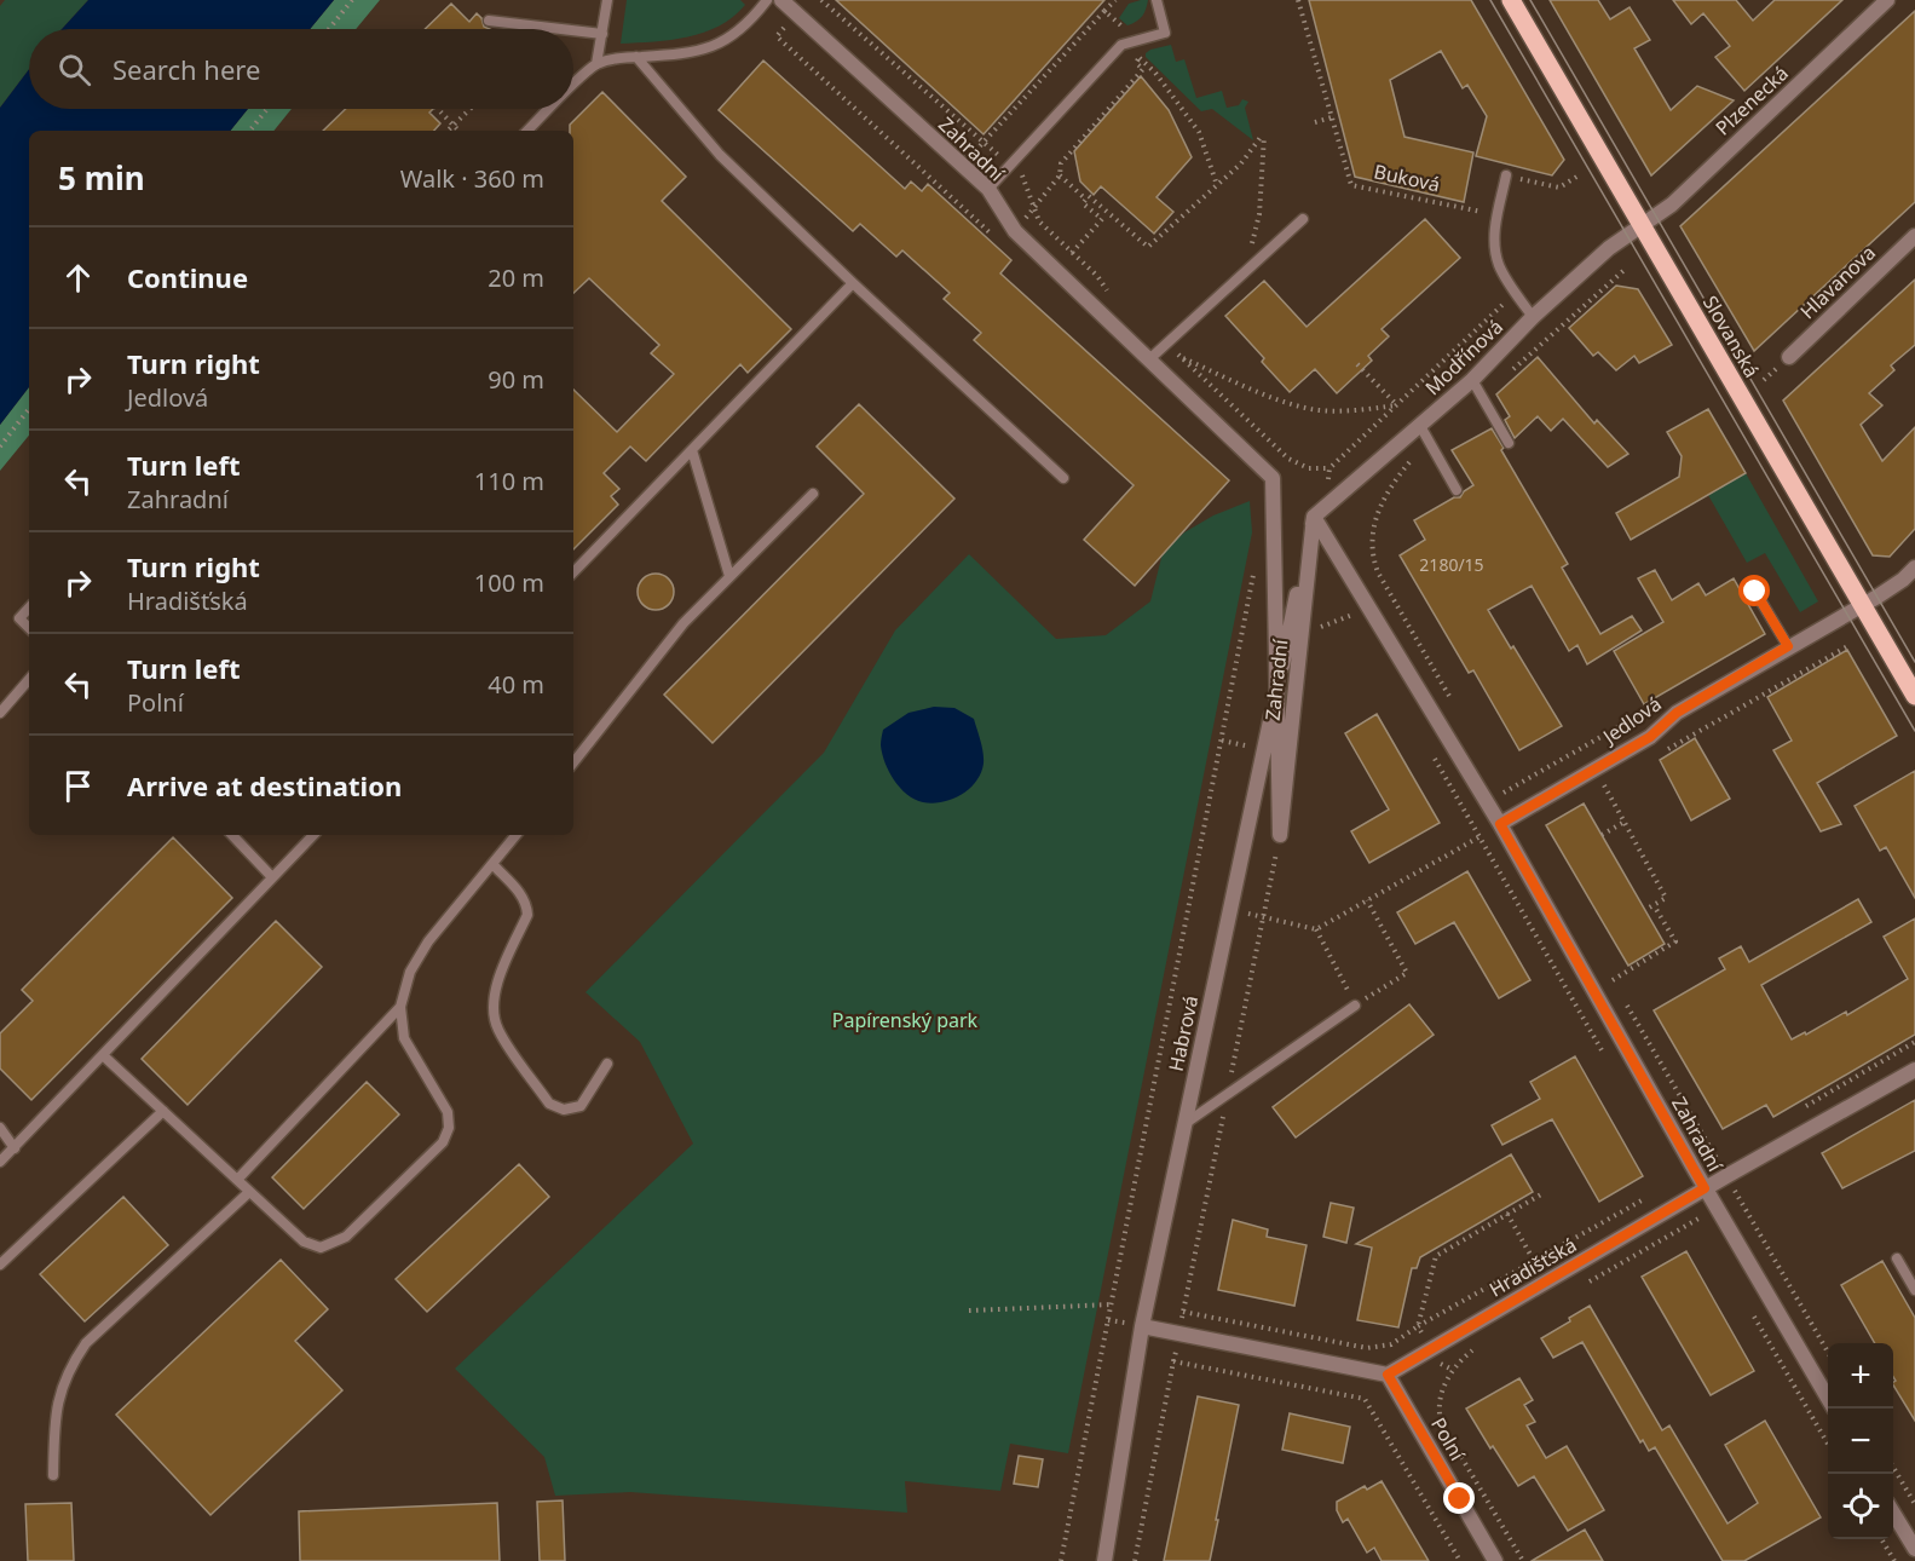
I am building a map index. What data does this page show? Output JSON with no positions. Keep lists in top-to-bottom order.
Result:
{
  "streets": {
    "main road": ["Slovanská"],
    "street": [
      "Plzenecká",
      "Zahradní",
      "Hlavanova",
      "Modřínová",
      "Jedlová",
      "Habrová",
      "Hradišťská",
      "Polní"
    ],
    "path": ["Buková"]
  },
  "crossings": [
    ["Plzenecká", "Slovanská"],
    ["Plzenecká", "Modřínová"],
    ["Zahradní", "Modřínová"],
    ["Zahradní", "Jedlová"],
    ["Zahradní", "Habrová"],
    ["Zahradní", "Hradišťská"],
    ["Slovanská", "Modřínová"],
    ["Slovanská", "Jedlová"],
    ["Modřínová", "Habrová"],
    ["Hradišťská", "Polní"]
  ],
  "parks": ["Papírenský park"],
  "house_numbers": ["2180/15"],
  "page": {
    "search": "Search here",
    "heading": ["5 min", "Walk · 360 m"],
    "list": [
      ["Continue", "20 m"],
      ["Turn right", "Jedlová", "90 m"],
      ["Turn left", "Zahradní", "110 m"],
      ["Turn right", "Hradišťská", "100 m"],
      ["Turn left", "Polní", "40 m"],
      "Arrive at destination"
    ],
    "map_buttons": ["+", "−"]
  }
}
